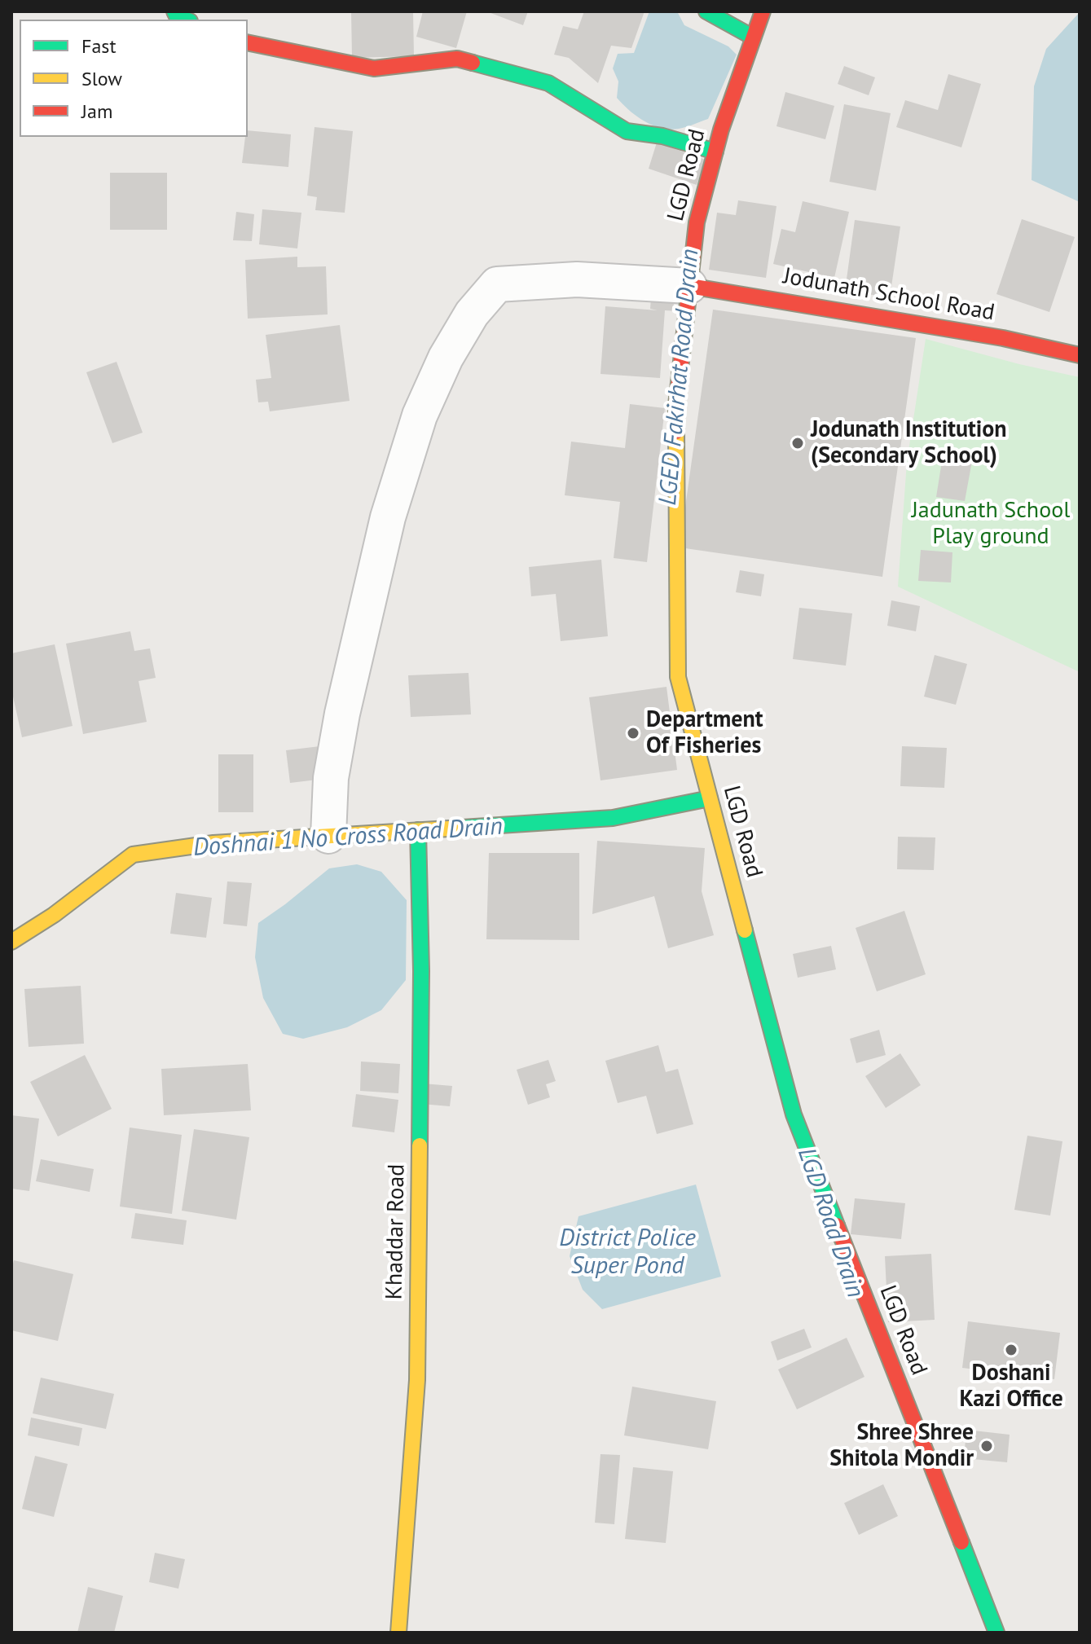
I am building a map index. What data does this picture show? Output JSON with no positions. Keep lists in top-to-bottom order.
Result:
{
  "streets": {
    "street": ["LGD Road", "Jodunath School Road", "Khaddar Road"]
  },
  "crossings": [
    ["LGD Road", "Jodunath School Road"]
  ],
  "water": [
    "LGED Fakirhat Road Drain",
    "Doshnai 1 No Cross Road Drain",
    "LGD Road Drain",
    "District Police Super Pond"
  ],
  "parks": ["Jadunath School Play ground"],
  "places": [
    "Jodunath Institution (Secondary School)",
    "Department Of Fisheries",
    "Doshani Kazi Office",
    "Shree Shree Shitola Mondir"
  ],
  "legend": ["Fast", "Slow", "Jam"]
}
